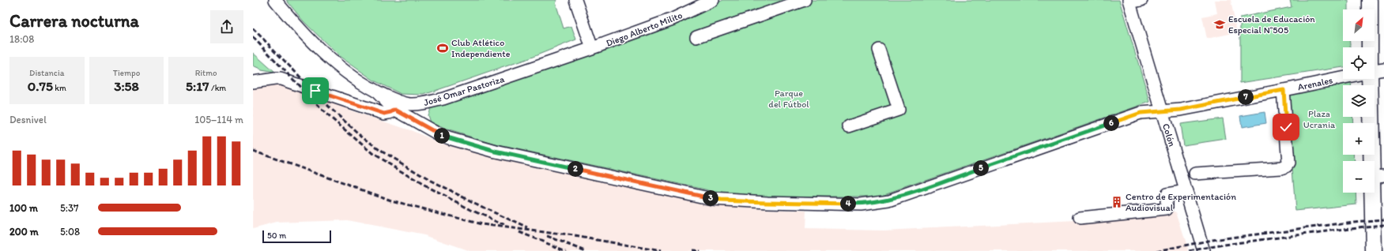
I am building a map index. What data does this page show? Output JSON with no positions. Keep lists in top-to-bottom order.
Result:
{
  "streets": {
    "street": [
      "Diego Alberto Milito",
      "Arenales",
      "José Omar Pastoriza",
      "Colón"
    ]
  },
  "crossings": [
    ["Diego Alberto Milito", "José Omar Pastoriza"],
    ["Arenales", "José Omar Pastoriza"],
    ["Arenales", "Colón"]
  ],
  "parks": ["Parque del Fútbol", "Plaza Ucrania"],
  "places": {
    "school or university": ["Escuela de Educación Especial N°505"],
    "sports": ["Club Atlético Independiente"],
    "building": ["Centro de Experimentación Audiovisual"]
  },
  "scale_bar": "50 m",
  "north": "top right",
  "page": {
    "heading": ["Carrera nocturna", "18:08"],
    "map_buttons": ["+", "−"],
    "stats": [
      ["Distancia", "0.75 km"],
      ["Tiempo", "3:58"],
      ["Ritmo", "5:17 /km"]
    ],
    "pins": [
      "7",
      "6",
      "1",
      "5",
      "2",
      "3",
      "4"
    ],
    "chart": ["Desnivel", "105–114 m"],
    "list": [
      {
        "name": "100 m",
        "note": "5:37"
      },
      {
        "name": "200 m",
        "note": "5:08"
      }
    ],
    "scale": "50 m"
  }
}
